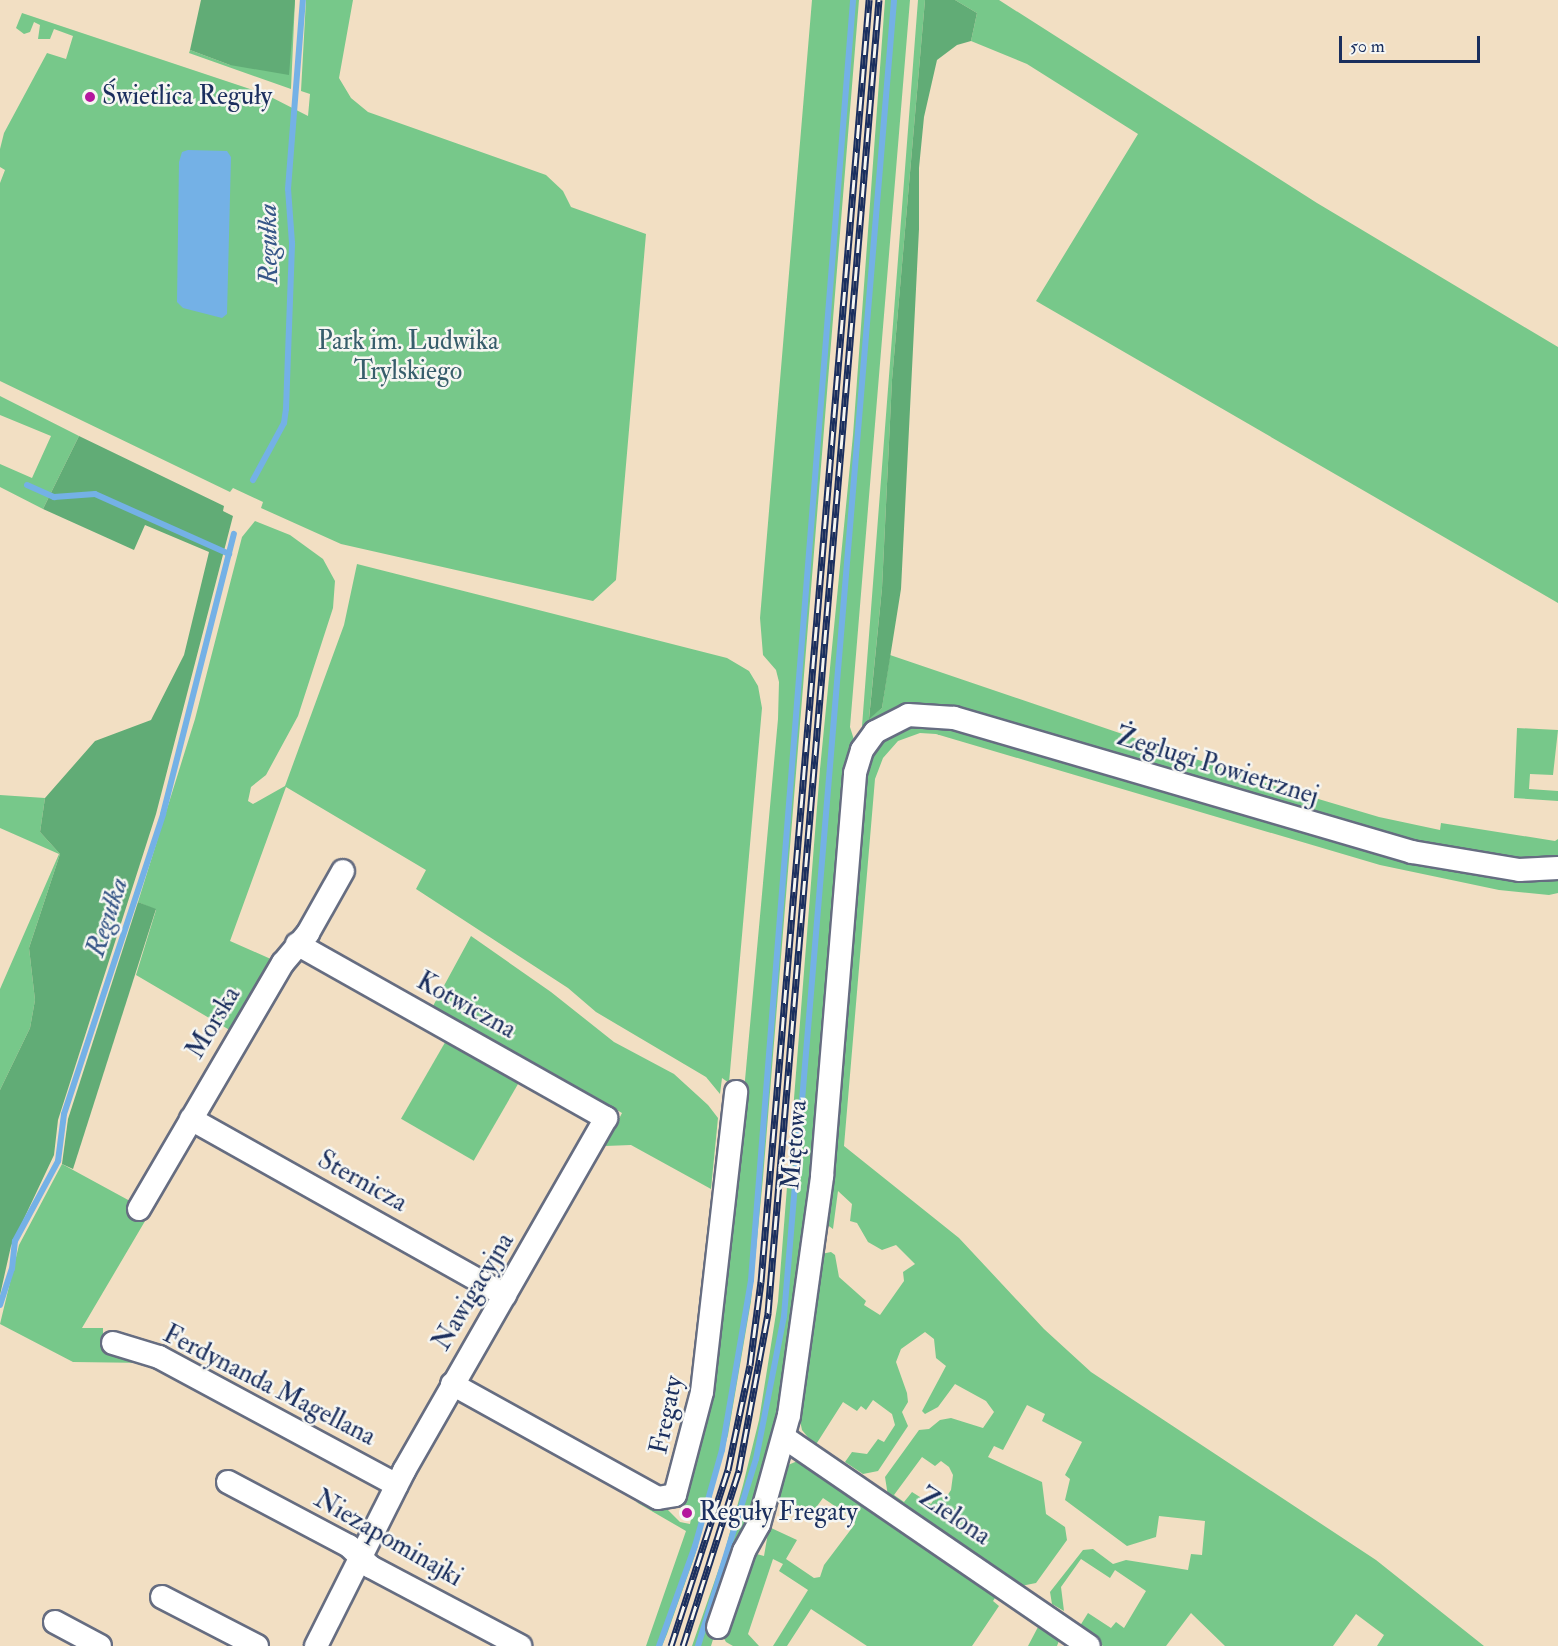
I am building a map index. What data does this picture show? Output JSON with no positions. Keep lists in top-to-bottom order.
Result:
{
  "streets": {
    "street": [
      "Żeglugi Powietrznej",
      "Kotwiczna",
      "Morska",
      "Miętowa",
      "Sternicza",
      "Nawigacyjna",
      "Ferdynanda Magellana",
      "Fregaty",
      "Zielona",
      "Niezapominajki"
    ]
  },
  "crossings": [
    ["Żeglugi Powietrznej", "Miętowa"],
    ["Kotwiczna", "Morska"],
    ["Kotwiczna", "Nawigacyjna"],
    ["Morska", "Sternicza"],
    ["Miętowa", "Zielona"],
    ["Sternicza", "Nawigacyjna"],
    ["Nawigacyjna", "Ferdynanda Magellana"],
    ["Nawigacyjna", "Fregaty"],
    ["Nawigacyjna", "Niezapominajki"]
  ],
  "water": ["Regułka"],
  "parks": ["Park im. Ludwika Trylskiego"],
  "places": ["Świetlica Reguły", "Reguły Fregaty"],
  "scale_bar": "50 m"
}
